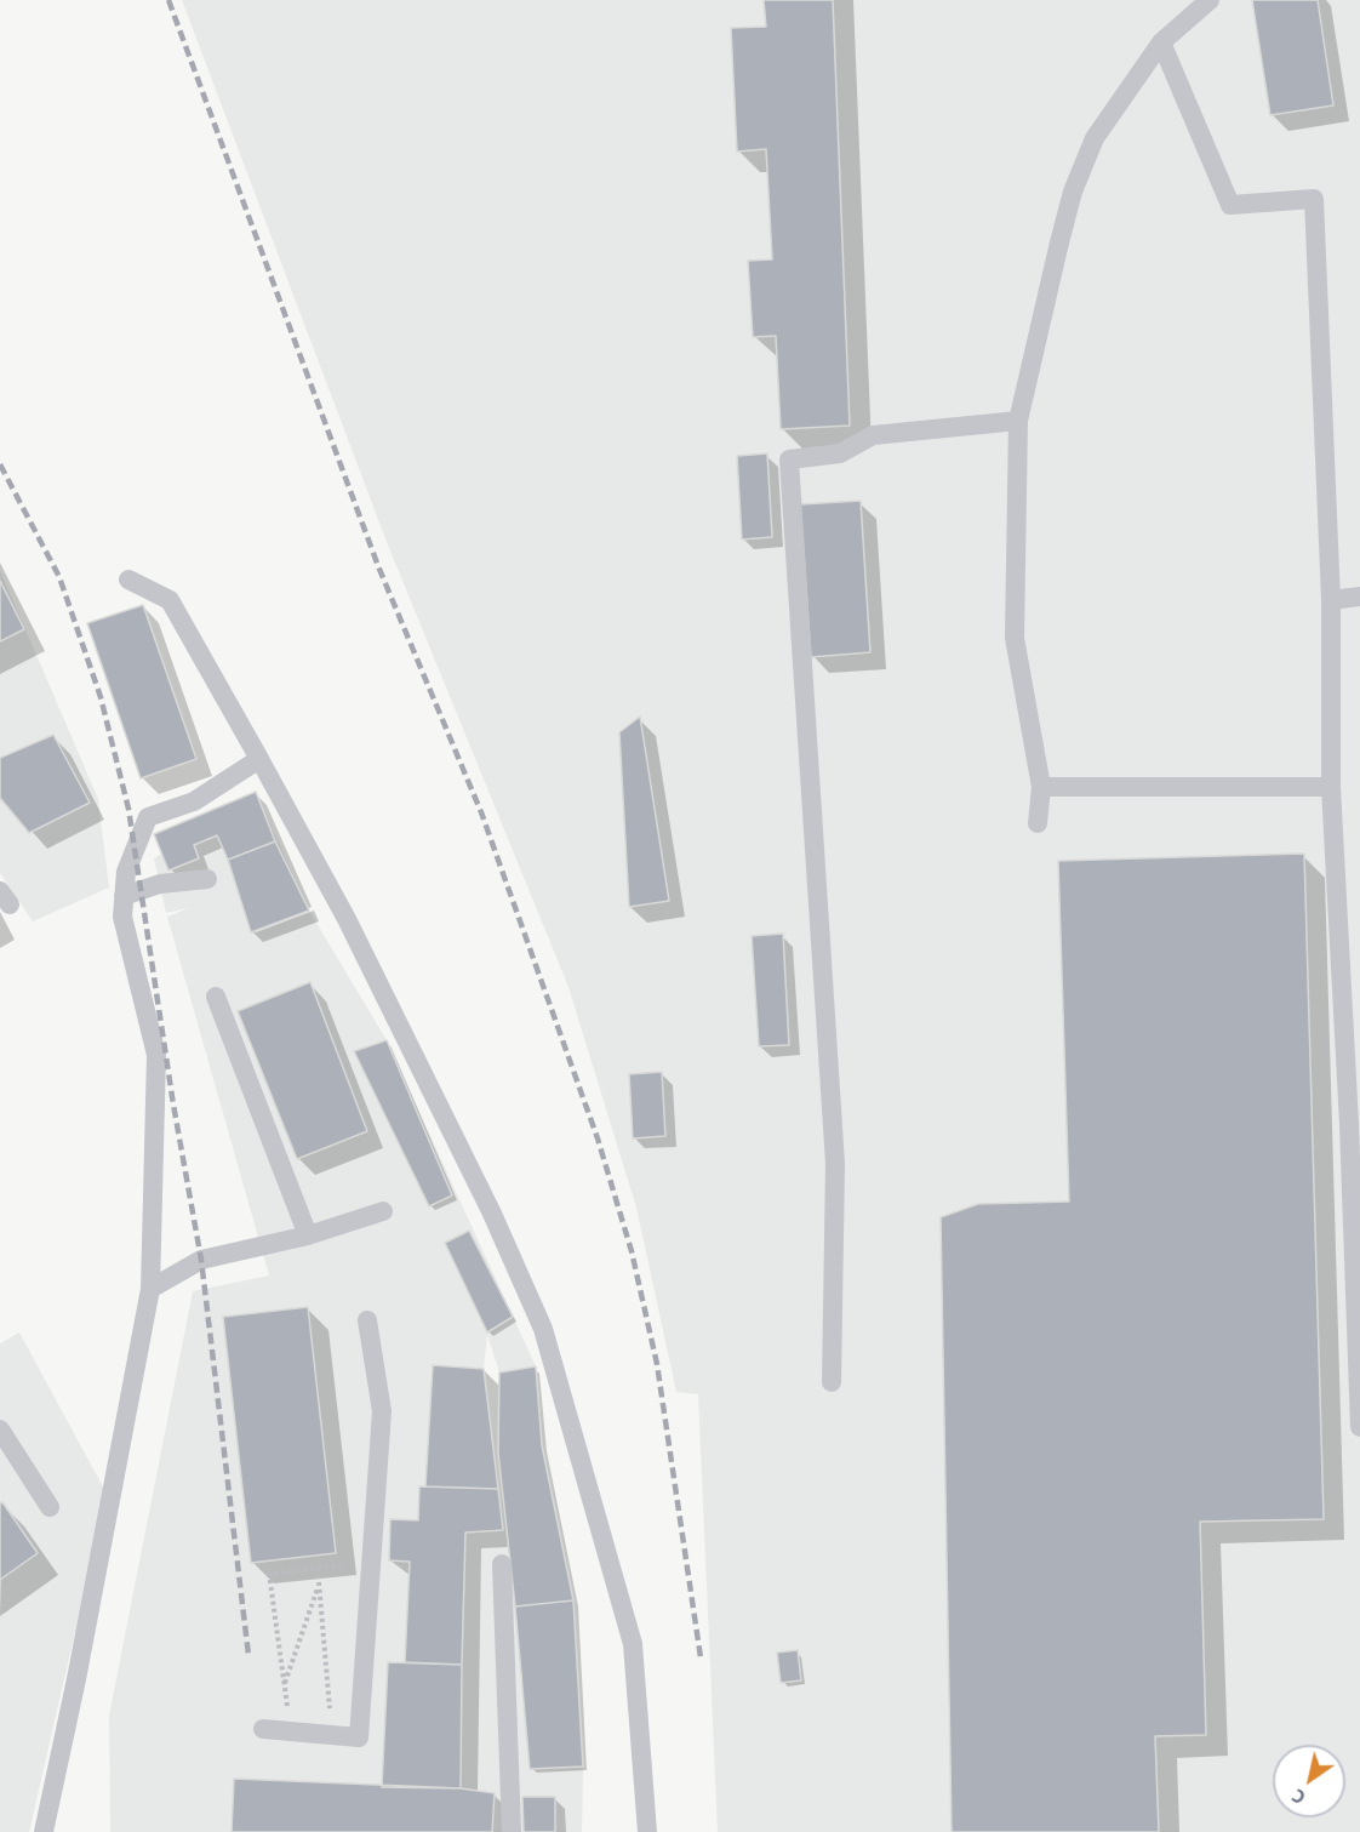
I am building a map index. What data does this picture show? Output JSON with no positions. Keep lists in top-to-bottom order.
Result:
{
  "north": "bottom left"
}
